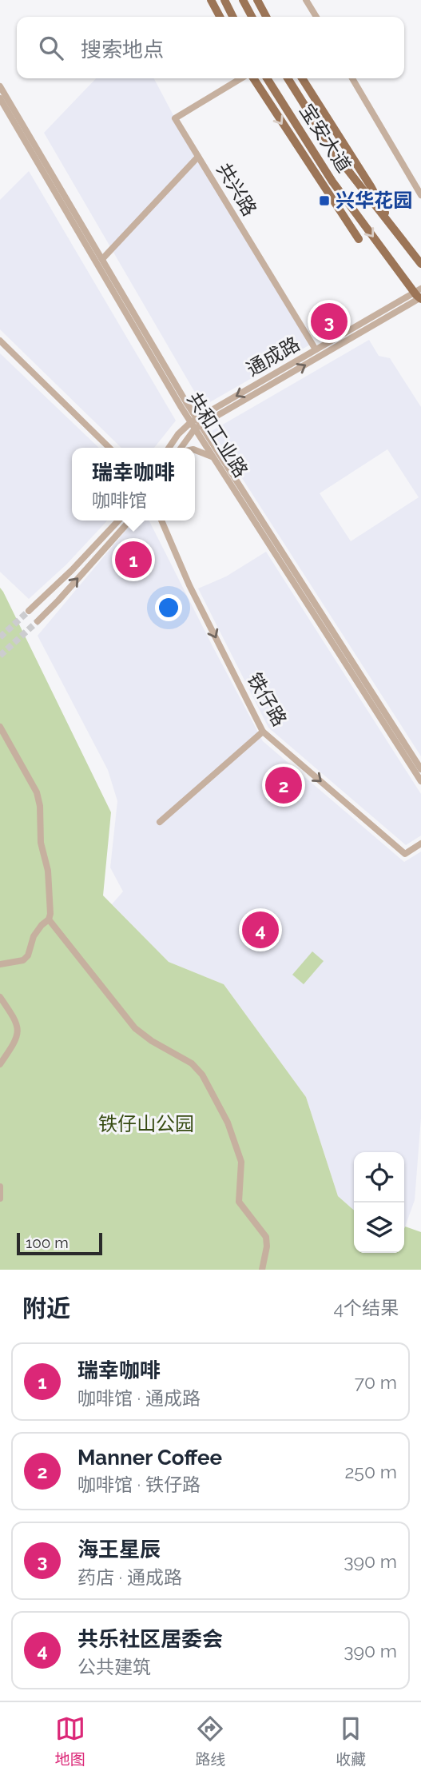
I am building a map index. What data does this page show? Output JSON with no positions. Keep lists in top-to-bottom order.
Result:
{
  "streets": {
    "main road": ["宝安大道"],
    "street": [
      "共兴路",
      "通成路",
      "共和工业路",
      "铁仔路"
    ]
  },
  "crossings": [
    ["共兴路", "通成路"],
    ["通成路", "共和工业路"]
  ],
  "one_way": ["铁仔路"],
  "parks": ["铁仔山公园"],
  "places": {
    "transit": ["兴华花园"]
  },
  "scale_bar": "100 m",
  "page": {
    "search": "搜索地点",
    "pins": [
      "3",
      "1",
      "2",
      "4"
    ],
    "popup": ["瑞幸咖啡", "咖啡馆"],
    "scale": "100 m",
    "heading": ["附近", "4个结果"],
    "list": [
      {
        "mark": "1",
        "name": "瑞幸咖啡",
        "note": "咖啡馆 · 通成路",
        "value": "70 m"
      },
      {
        "mark": "2",
        "name": "Manner Coffee",
        "note": "咖啡馆 · 铁仔路",
        "value": "250 m"
      },
      {
        "mark": "3",
        "name": "海王星辰",
        "note": "药店 · 通成路",
        "value": "390 m"
      },
      {
        "mark": "4",
        "name": "共乐社区居委会",
        "note": "公共建筑",
        "value": "390 m"
      }
    ],
    "nav": ["地图", "路线", "收藏"]
  }
}
